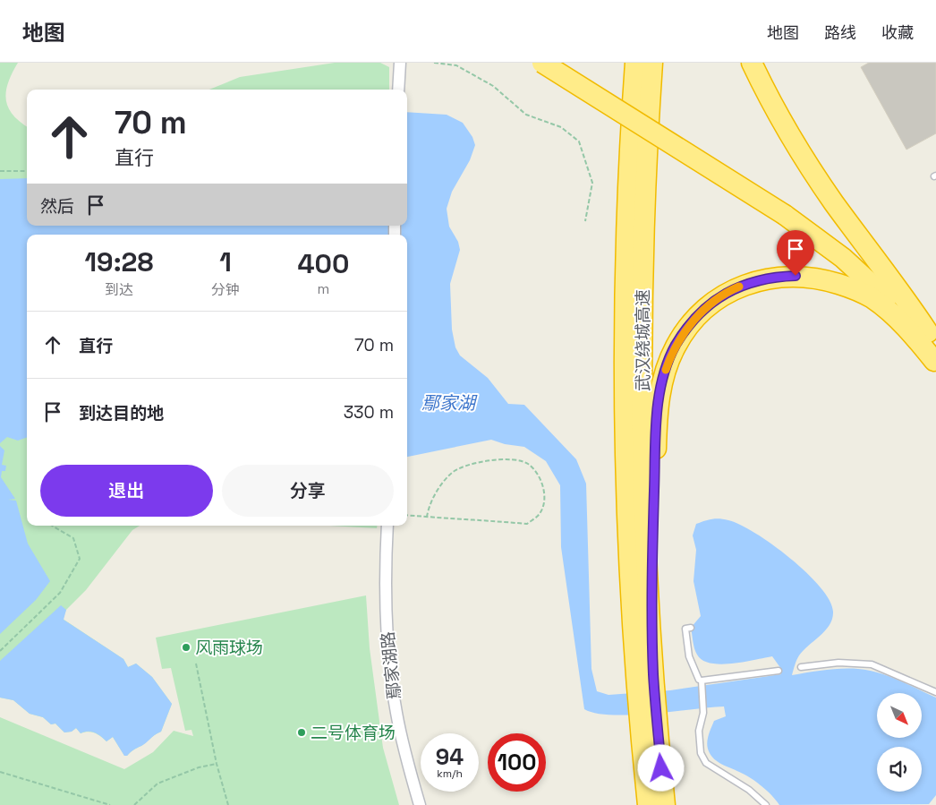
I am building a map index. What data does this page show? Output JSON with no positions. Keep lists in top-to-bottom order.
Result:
{
  "streets": {
    "highway": ["武汉绕城高速"],
    "street": ["鄢家湖路"]
  },
  "water": ["鄢家湖"],
  "places": ["风雨球场", "二号体育场"],
  "north": "bottom right",
  "page": {
    "header": "地图",
    "nav": ["地图", "路线", "收藏"],
    "turn": ["70 m", "直行"],
    "then": "然后",
    "eta": [
      "19:28",
      "到达",
      "1",
      "分钟",
      "400",
      "m"
    ],
    "list": [
      {
        "name": "直行",
        "value": "70 m"
      },
      {
        "name": "到达目的地",
        "value": "330 m"
      }
    ],
    "buttons": ["退出", "分享"],
    "speed": "94 km/h",
    "limit": "100"
  }
}
